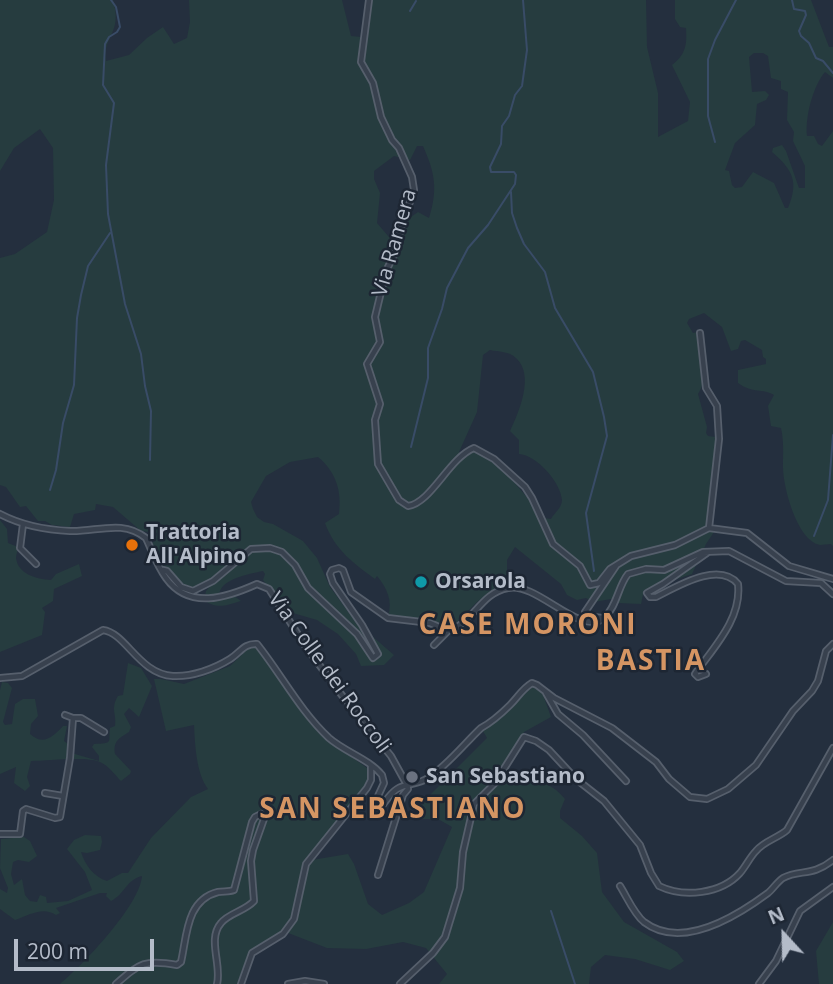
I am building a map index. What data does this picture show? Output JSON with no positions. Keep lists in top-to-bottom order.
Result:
{
  "streets": {
    "street": ["Via Ramera", "Via Colle dei Roccoli"]
  },
  "districts": ["CASE MORONI", "BASTIA", "SAN SEBASTIANO"],
  "places": ["Trattoria All'Alpino", "Orsarola", "San Sebastiano"],
  "scale_bar": "200 m",
  "north": "top"
}
